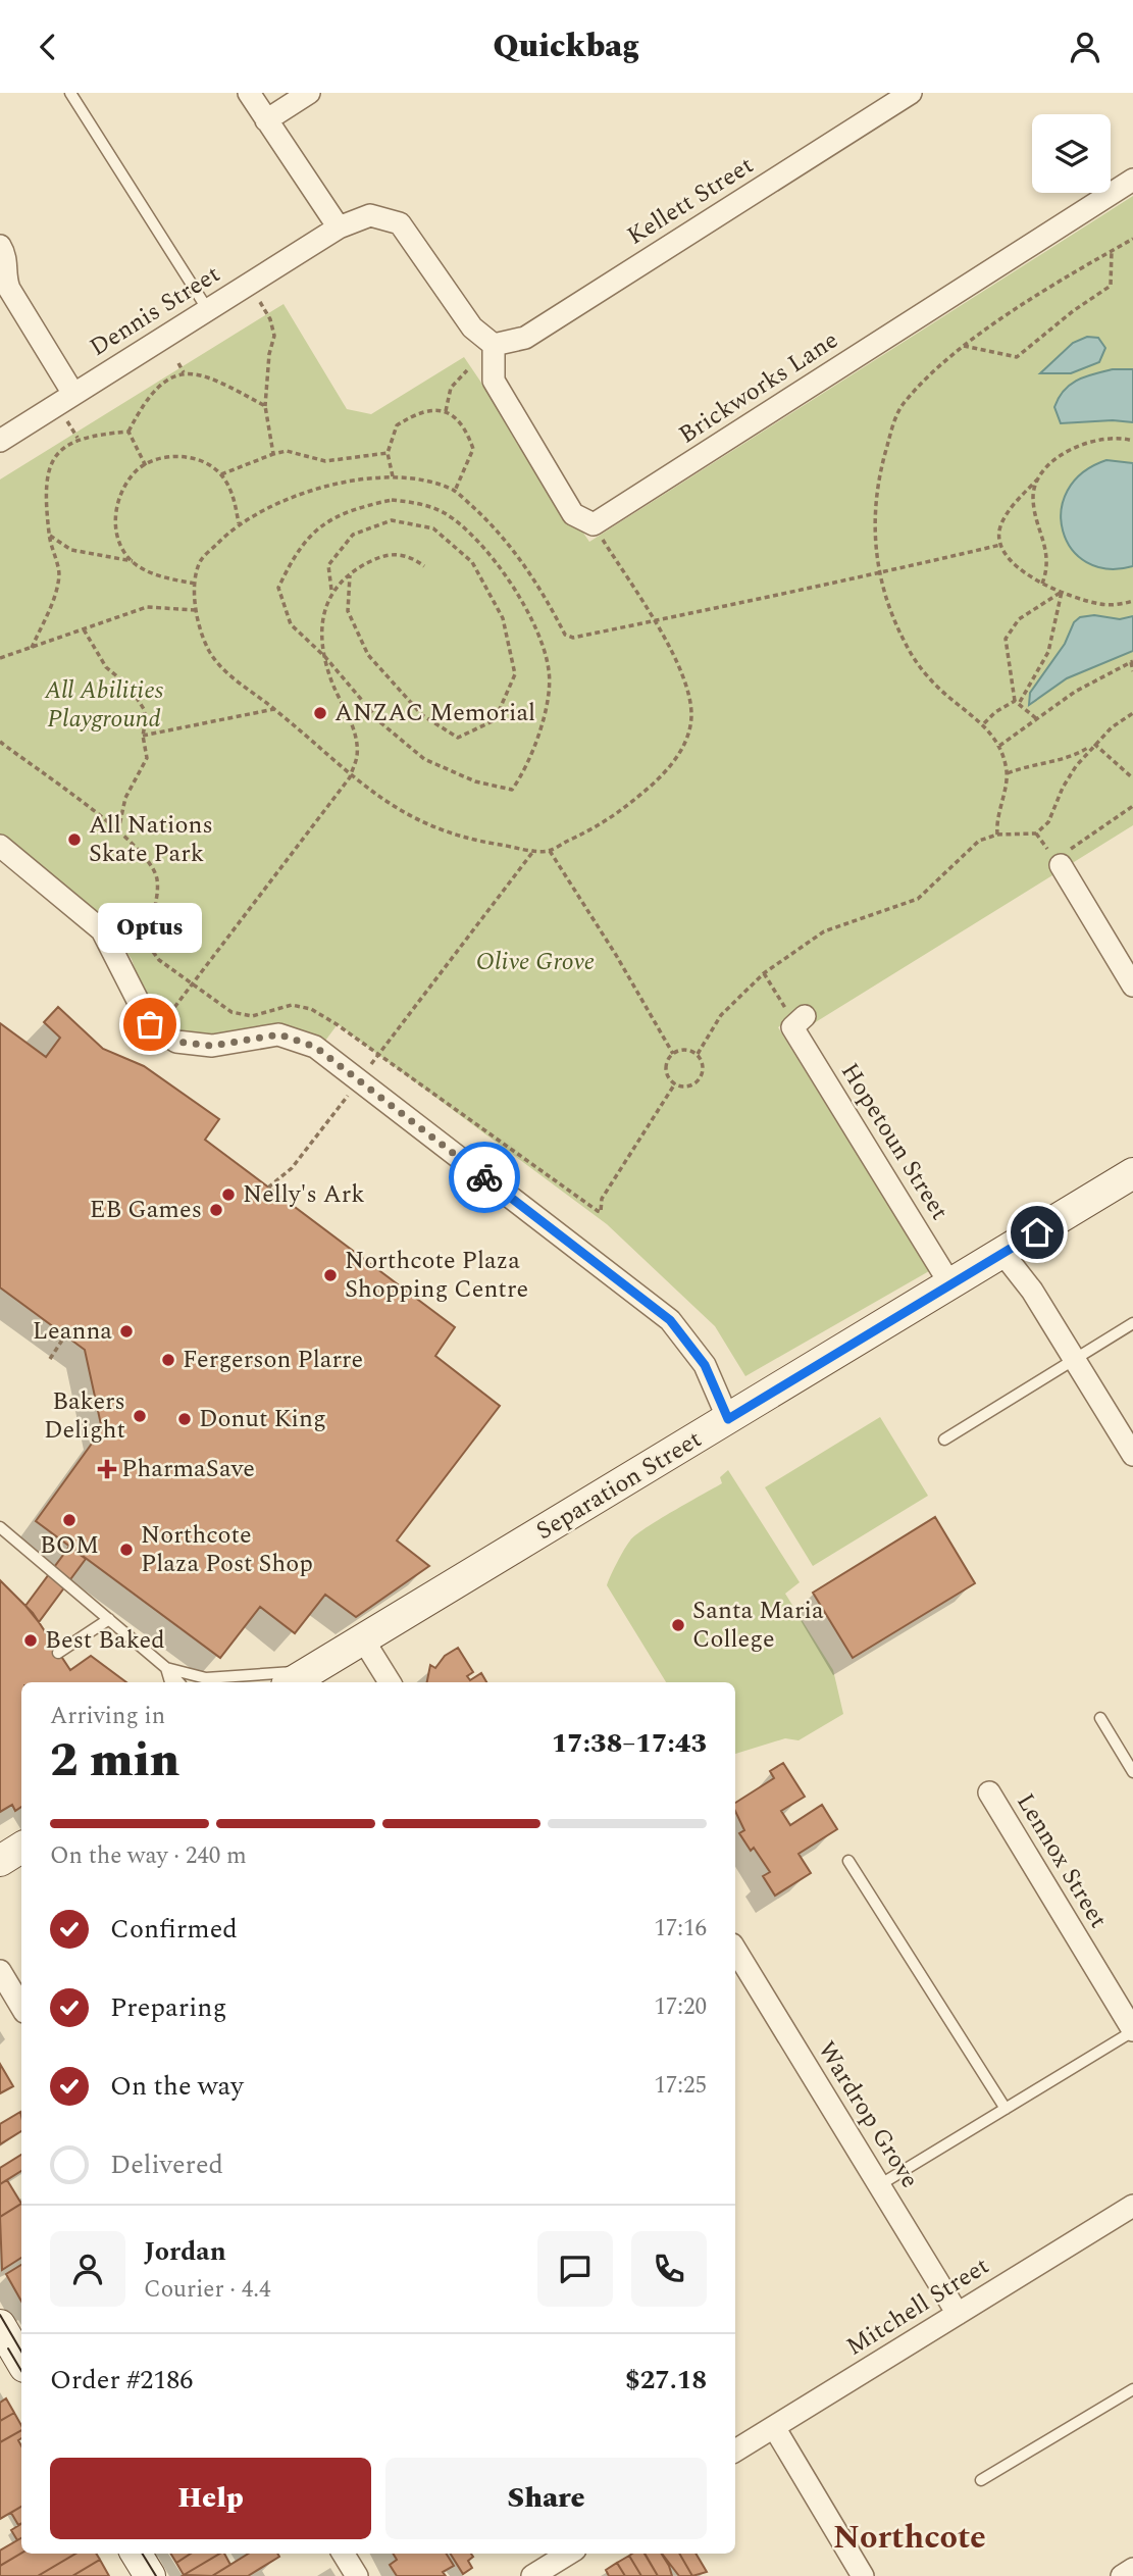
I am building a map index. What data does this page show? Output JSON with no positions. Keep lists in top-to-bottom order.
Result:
{
  "streets": {
    "street": [
      "Kellett Street",
      "Dennis Street",
      "Brickworks Lane",
      "Hopetoun Street",
      "Separation Street",
      "Lennox Street",
      "Wardrop Grove",
      "Mitchell Street"
    ]
  },
  "crossings": [
    ["Kellett Street", "Dennis Street"],
    ["Hopetoun Street", "Separation Street"],
    ["Wardrop Grove", "Mitchell Street"]
  ],
  "districts": ["Northcote"],
  "parks": ["All Abilities Playground", "Olive Grove"],
  "places": {
    "other": [
      "ANZAC Memorial",
      "All Nations Skate Park",
      "Optus",
      "Nelly's Ark",
      "EB Games",
      "Northcote Plaza Shopping Centre",
      "Leanna",
      "Fergerson Plarre",
      "Bakers Delight",
      "Donut King",
      "BOM",
      "Northcote Plaza Post Shop",
      "Santa Maria College",
      "Best Baked"
    ],
    "health": ["PharmaSave"]
  },
  "page": {
    "header": "Quickbag",
    "bubble": "Optus",
    "heading": ["2 min", "Arriving in", "17:38–17:43"],
    "panel": [
      "Jordan",
      "Courier · 4.4",
      "Order #2186",
      "$27.18"
    ],
    "bar": "On the way · 240 m",
    "list": [
      ["Confirmed", "17:16"],
      ["Preparing", "17:20"],
      ["On the way", "17:25"],
      "Delivered"
    ],
    "buttons": ["Help", "Share"]
  }
}
